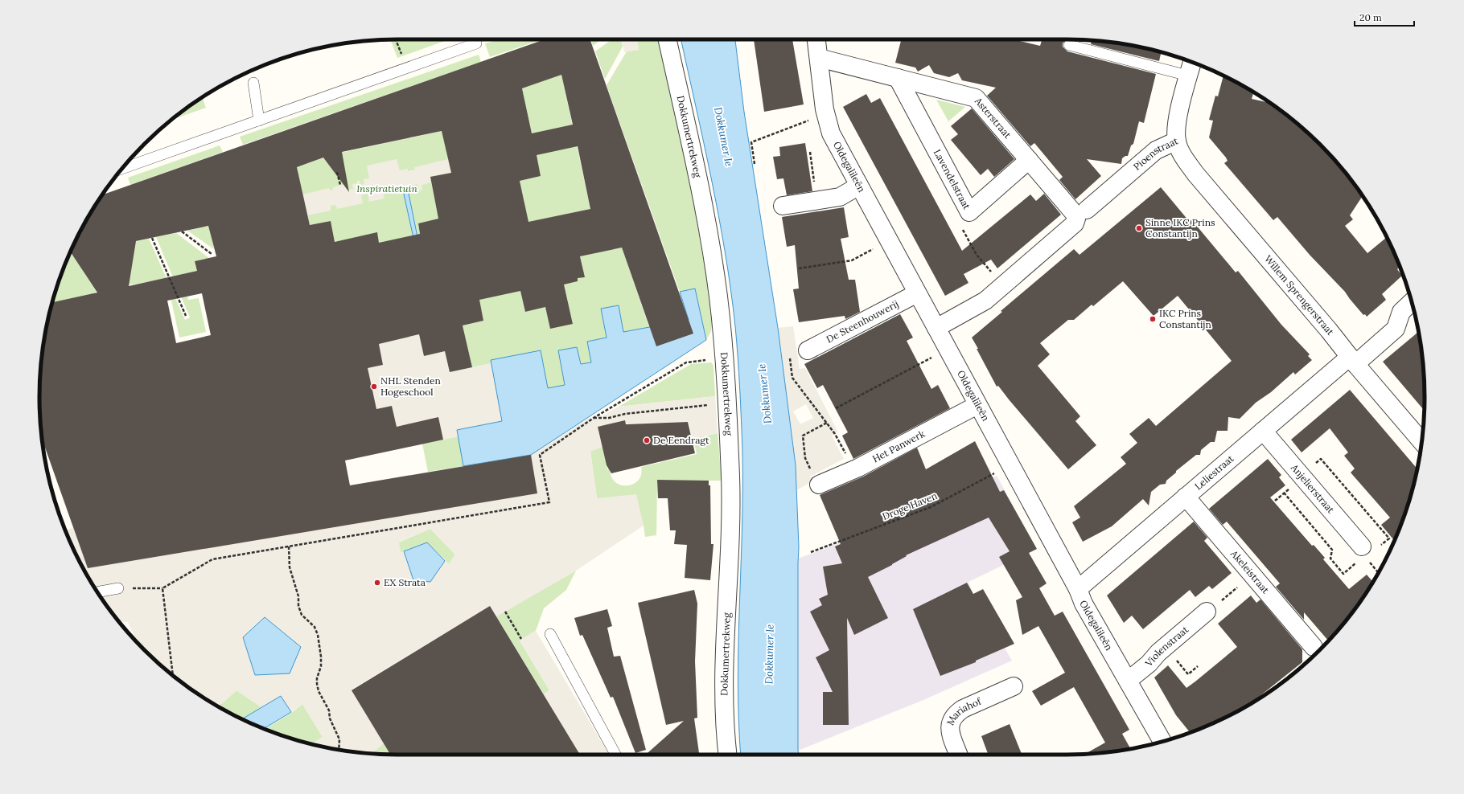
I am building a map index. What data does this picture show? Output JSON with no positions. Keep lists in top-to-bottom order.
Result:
{
  "streets": {
    "street": [
      "Asterstraat",
      "Dokkumertrekweg",
      "Pioenstraat",
      "Oldegalileën",
      "Lavendelstraat",
      "Willem Sprengerstraat",
      "De Steenhouwerij",
      "Het Panwerk",
      "Leliestraat",
      "Anjelierstraat",
      "Akeleistraat",
      "Violenstraat",
      "Mariahof"
    ],
    "path": ["Droge Haven"]
  },
  "crossings": [
    ["Asterstraat", "Pioenstraat"],
    ["Asterstraat", "Oldegalileën"],
    ["Asterstraat", "Lavendelstraat"],
    ["Pioenstraat", "Oldegalileën"],
    ["Pioenstraat", "Willem Sprengerstraat"],
    ["Oldegalileën", "De Steenhouwerij"],
    ["Oldegalileën", "Het Panwerk"],
    ["Oldegalileën", "Leliestraat"],
    ["Oldegalileën", "Droge Haven"],
    ["Oldegalileën", "Violenstraat"],
    ["Willem Sprengerstraat", "Leliestraat"],
    ["Leliestraat", "Anjelierstraat"],
    ["Leliestraat", "Akeleistraat"]
  ],
  "water": ["Dokkumer Ie"],
  "parks": ["Inspiratietuin"],
  "places": [
    "Sinne IKC Prins Constantijn",
    "IKC Prins Constantijn",
    "NHL Stenden Hogeschool",
    "De Eendragt",
    "EX Strata"
  ],
  "scale_bar": "20 m"
}
